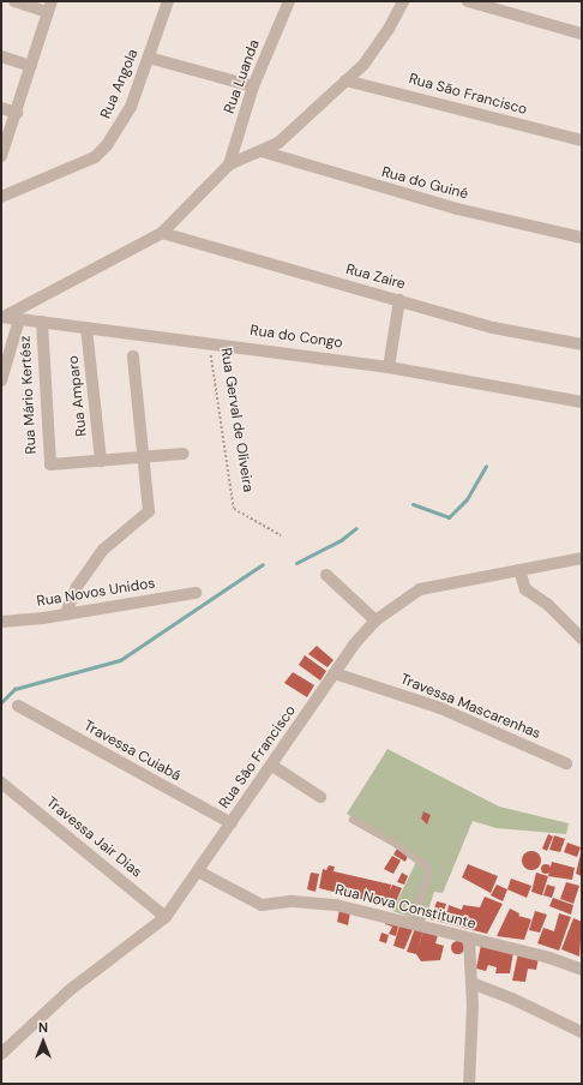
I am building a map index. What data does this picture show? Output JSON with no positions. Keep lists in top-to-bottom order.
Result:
{
  "streets": {
    "street": [
      "Rua Luanda",
      "Rua Angola",
      "Rua São Francisco",
      "Rua do Guiné",
      "Rua Zaire",
      "Rua do Congo",
      "Rua Mário Kertész",
      "Rua Amparo",
      "Rua Novos Unidos",
      "Travessa Mascarenhas",
      "Travessa Cuiabá",
      "Travessa Jair Dias",
      "Rua Nova Constitunte"
    ],
    "path": ["Rua Gerval de Oliveira"]
  },
  "crossings": [
    ["Rua São Francisco", "Travessa Mascarenhas"],
    ["Rua São Francisco", "Travessa Cuiabá"],
    ["Rua São Francisco", "Travessa Jair Dias"],
    ["Rua São Francisco", "Rua Nova Constitunte"],
    ["Rua do Congo", "Rua Mário Kertész"],
    ["Rua do Congo", "Rua Amparo"],
    ["Rua do Congo", "Rua Gerval de Oliveira"],
    ["Rua Mário Kertész", "Rua Amparo"]
  ],
  "north": "top"
}
